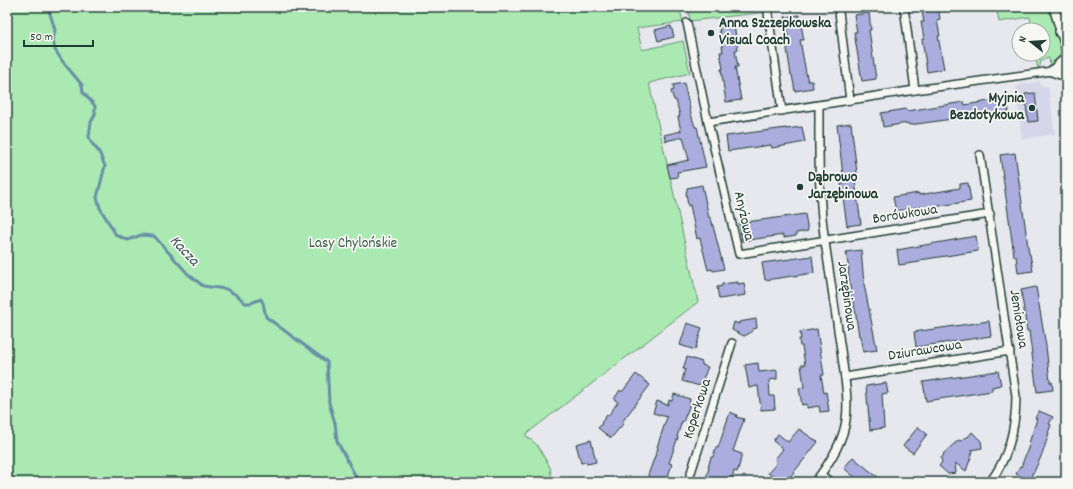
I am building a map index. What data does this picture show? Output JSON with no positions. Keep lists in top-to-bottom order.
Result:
{
  "streets": {
    "street": [
      "Borówkowa",
      "Anyżowa",
      "Jarzębinowa",
      "Jemiołowa",
      "Dziurawcowa",
      "Koperkowa"
    ]
  },
  "crossings": [
    ["Borówkowa", "Anyżowa"],
    ["Borówkowa", "Jarzębinowa"],
    ["Borówkowa", "Jemiołowa"],
    ["Anyżowa", "Jarzębinowa"],
    ["Jarzębinowa", "Dziurawcowa"],
    ["Jemiołowa", "Dziurawcowa"]
  ],
  "water": ["Kacza"],
  "parks": ["Lasy Chylońskie"],
  "places": ["Anna Szczepkowska Visual Coach", "Myjnia Bezdotykowa", "Dąbrowo Jarzębinowa"],
  "scale_bar": "50 m",
  "north": "left"
}
